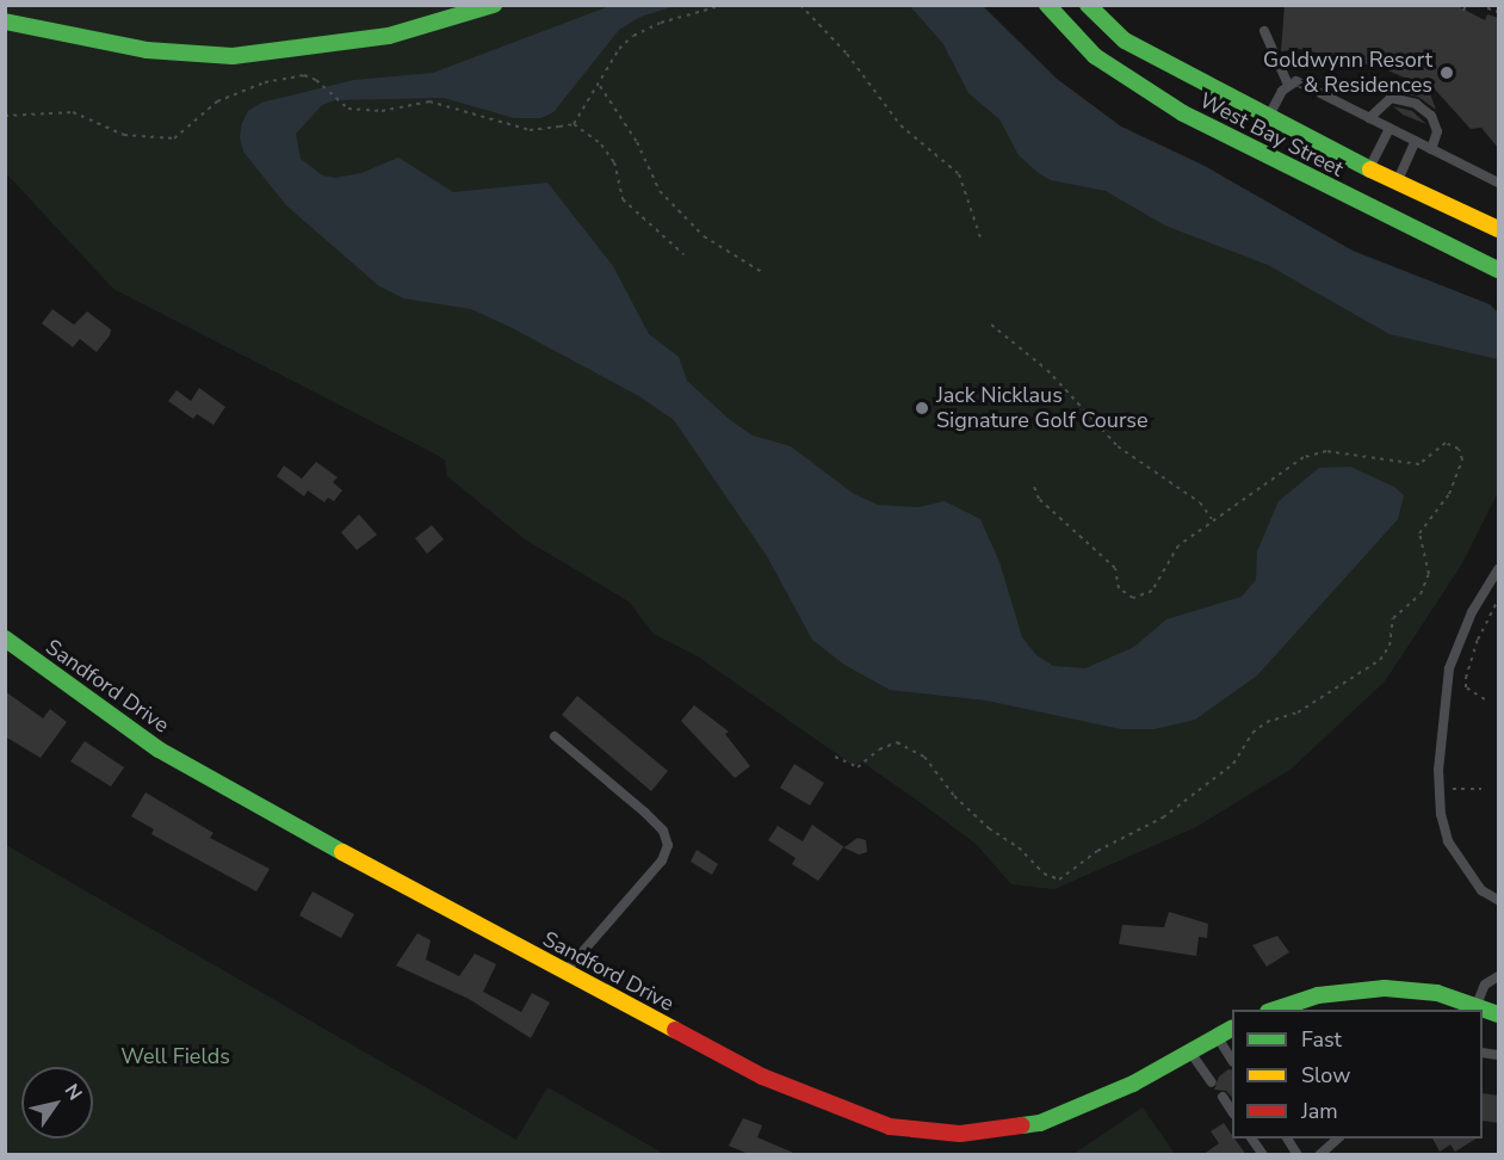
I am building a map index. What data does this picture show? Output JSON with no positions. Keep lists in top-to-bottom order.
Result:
{
  "streets": {
    "street": ["West Bay Street", "Sandford Drive"]
  },
  "parks": ["Well Fields"],
  "places": ["Goldwynn Resort & Residences", "Jack Nicklaus Signature Golf Course"],
  "legend": ["Fast", "Slow", "Jam"],
  "north": "top right"
}
